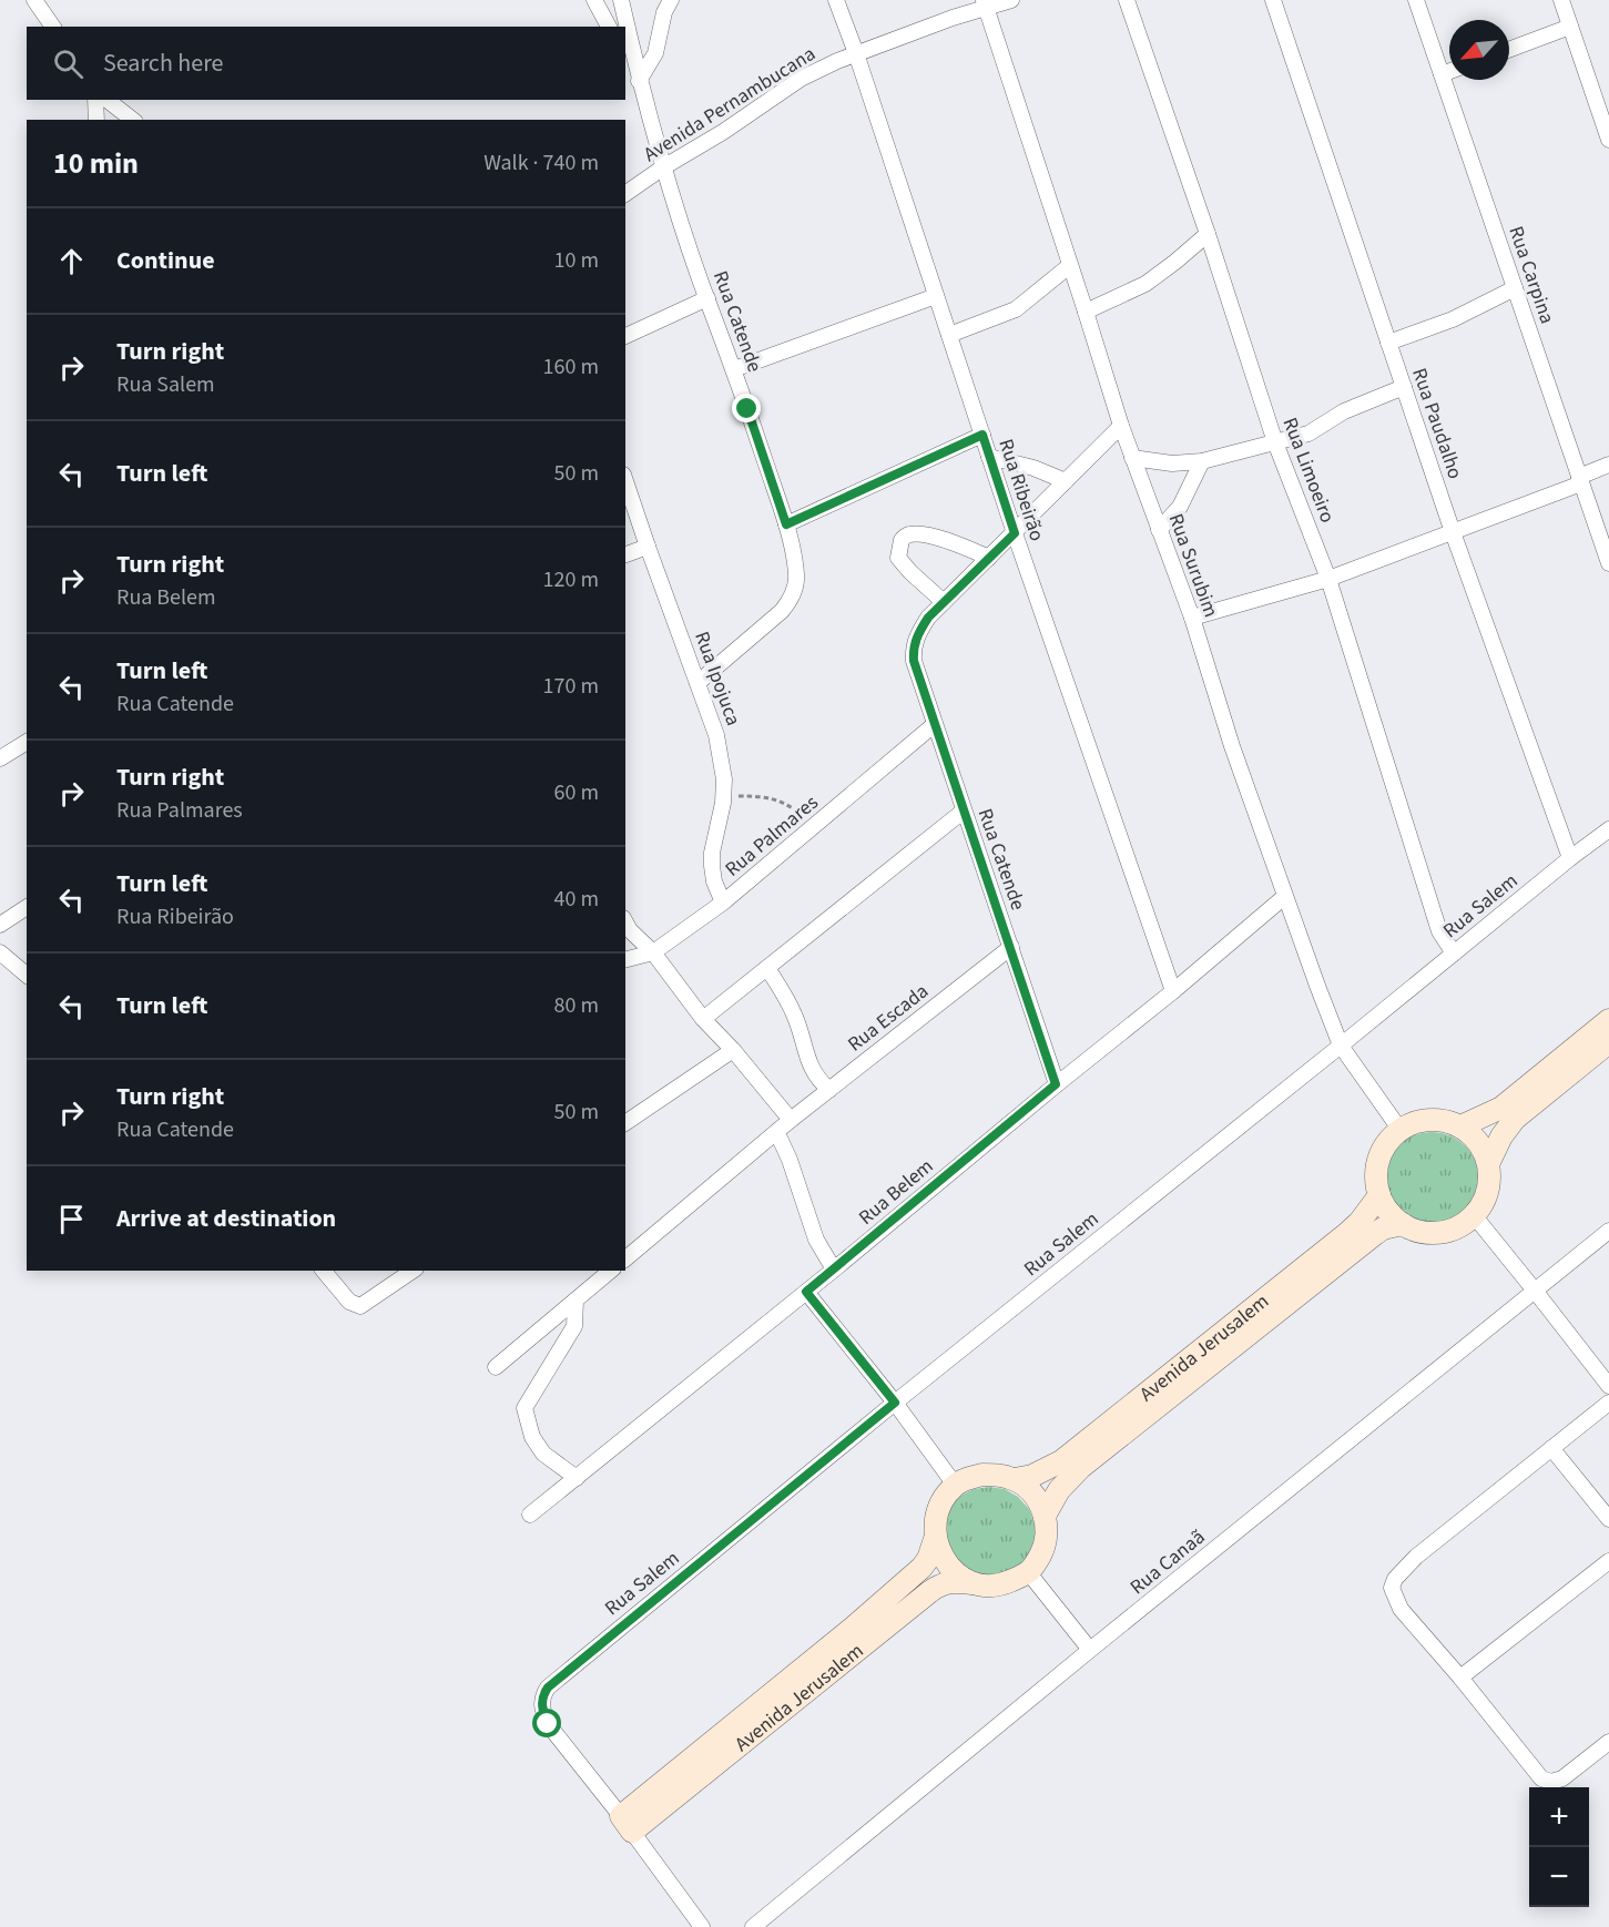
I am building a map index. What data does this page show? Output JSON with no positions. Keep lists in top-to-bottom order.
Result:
{
  "streets": {
    "street": [
      "Avenida Pernambucana",
      "Rua Carpina",
      "Rua Catende",
      "Rua Paudalho",
      "Rua Limoeiro",
      "Rua Ribeirão",
      "Rua Surubim",
      "Rua Ipojuca",
      "Rua Palmares",
      "Rua Salem",
      "Rua Escada",
      "Rua Belem",
      "Avenida Jerusalem",
      "Rua Canaã"
    ]
  },
  "crossings": [
    ["Avenida Pernambucana", "Rua Catende"],
    ["Avenida Pernambucana", "Rua Ribeirão"],
    ["Avenida Pernambucana", "Rua Surubim"],
    ["Rua Catende", "Rua Ipojuca"],
    ["Rua Catende", "Rua Palmares"],
    ["Rua Catende", "Rua Escada"],
    ["Rua Catende", "Rua Belem"],
    ["Rua Paudalho", "Rua Salem"],
    ["Rua Limoeiro", "Rua Salem"],
    ["Rua Ribeirão", "Rua Belem"],
    ["Rua Surubim", "Rua Salem"],
    ["Rua Surubim", "Rua Belem"],
    ["Rua Surubim", "Avenida Jerusalem"],
    ["Rua Ipojuca", "Rua Palmares"],
    ["Rua Salem", "Avenida Jerusalem"]
  ],
  "north": "bottom left",
  "page": {
    "search": "Search here",
    "heading": ["10 min", "Walk · 740 m"],
    "list": [
      ["Continue", "10 m"],
      ["Turn right", "Rua Salem", "160 m"],
      ["Turn left", "50 m"],
      ["Turn right", "Rua Belem", "120 m"],
      ["Turn left", "Rua Catende", "170 m"],
      ["Turn right", "Rua Palmares", "60 m"],
      ["Turn left", "Rua Ribeirão", "40 m"],
      ["Turn left", "80 m"],
      ["Turn right", "Rua Catende", "50 m"],
      "Arrive at destination"
    ],
    "map_buttons": ["+", "−"]
  }
}
